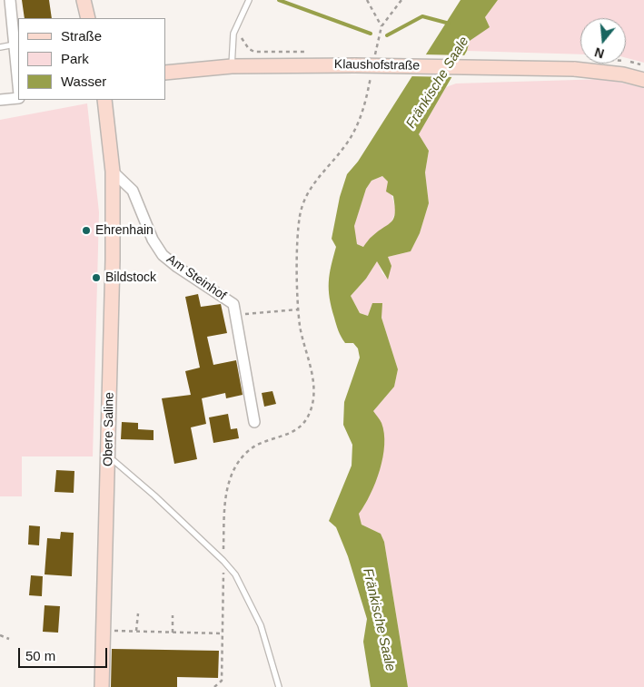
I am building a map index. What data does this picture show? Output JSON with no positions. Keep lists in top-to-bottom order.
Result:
{
  "streets": {
    "main road": ["Klaushofstraße", "Obere Saline"],
    "street": ["Am Steinhof"]
  },
  "crossings": [
    ["Am Steinhof", "Obere Saline"]
  ],
  "water": ["Fränkische Saale"],
  "places": ["Ehrenhain", "Bildstock"],
  "legend": ["Straße", "Park", "Wasser"],
  "scale_bar": "50 m",
  "north": "bottom"
}
